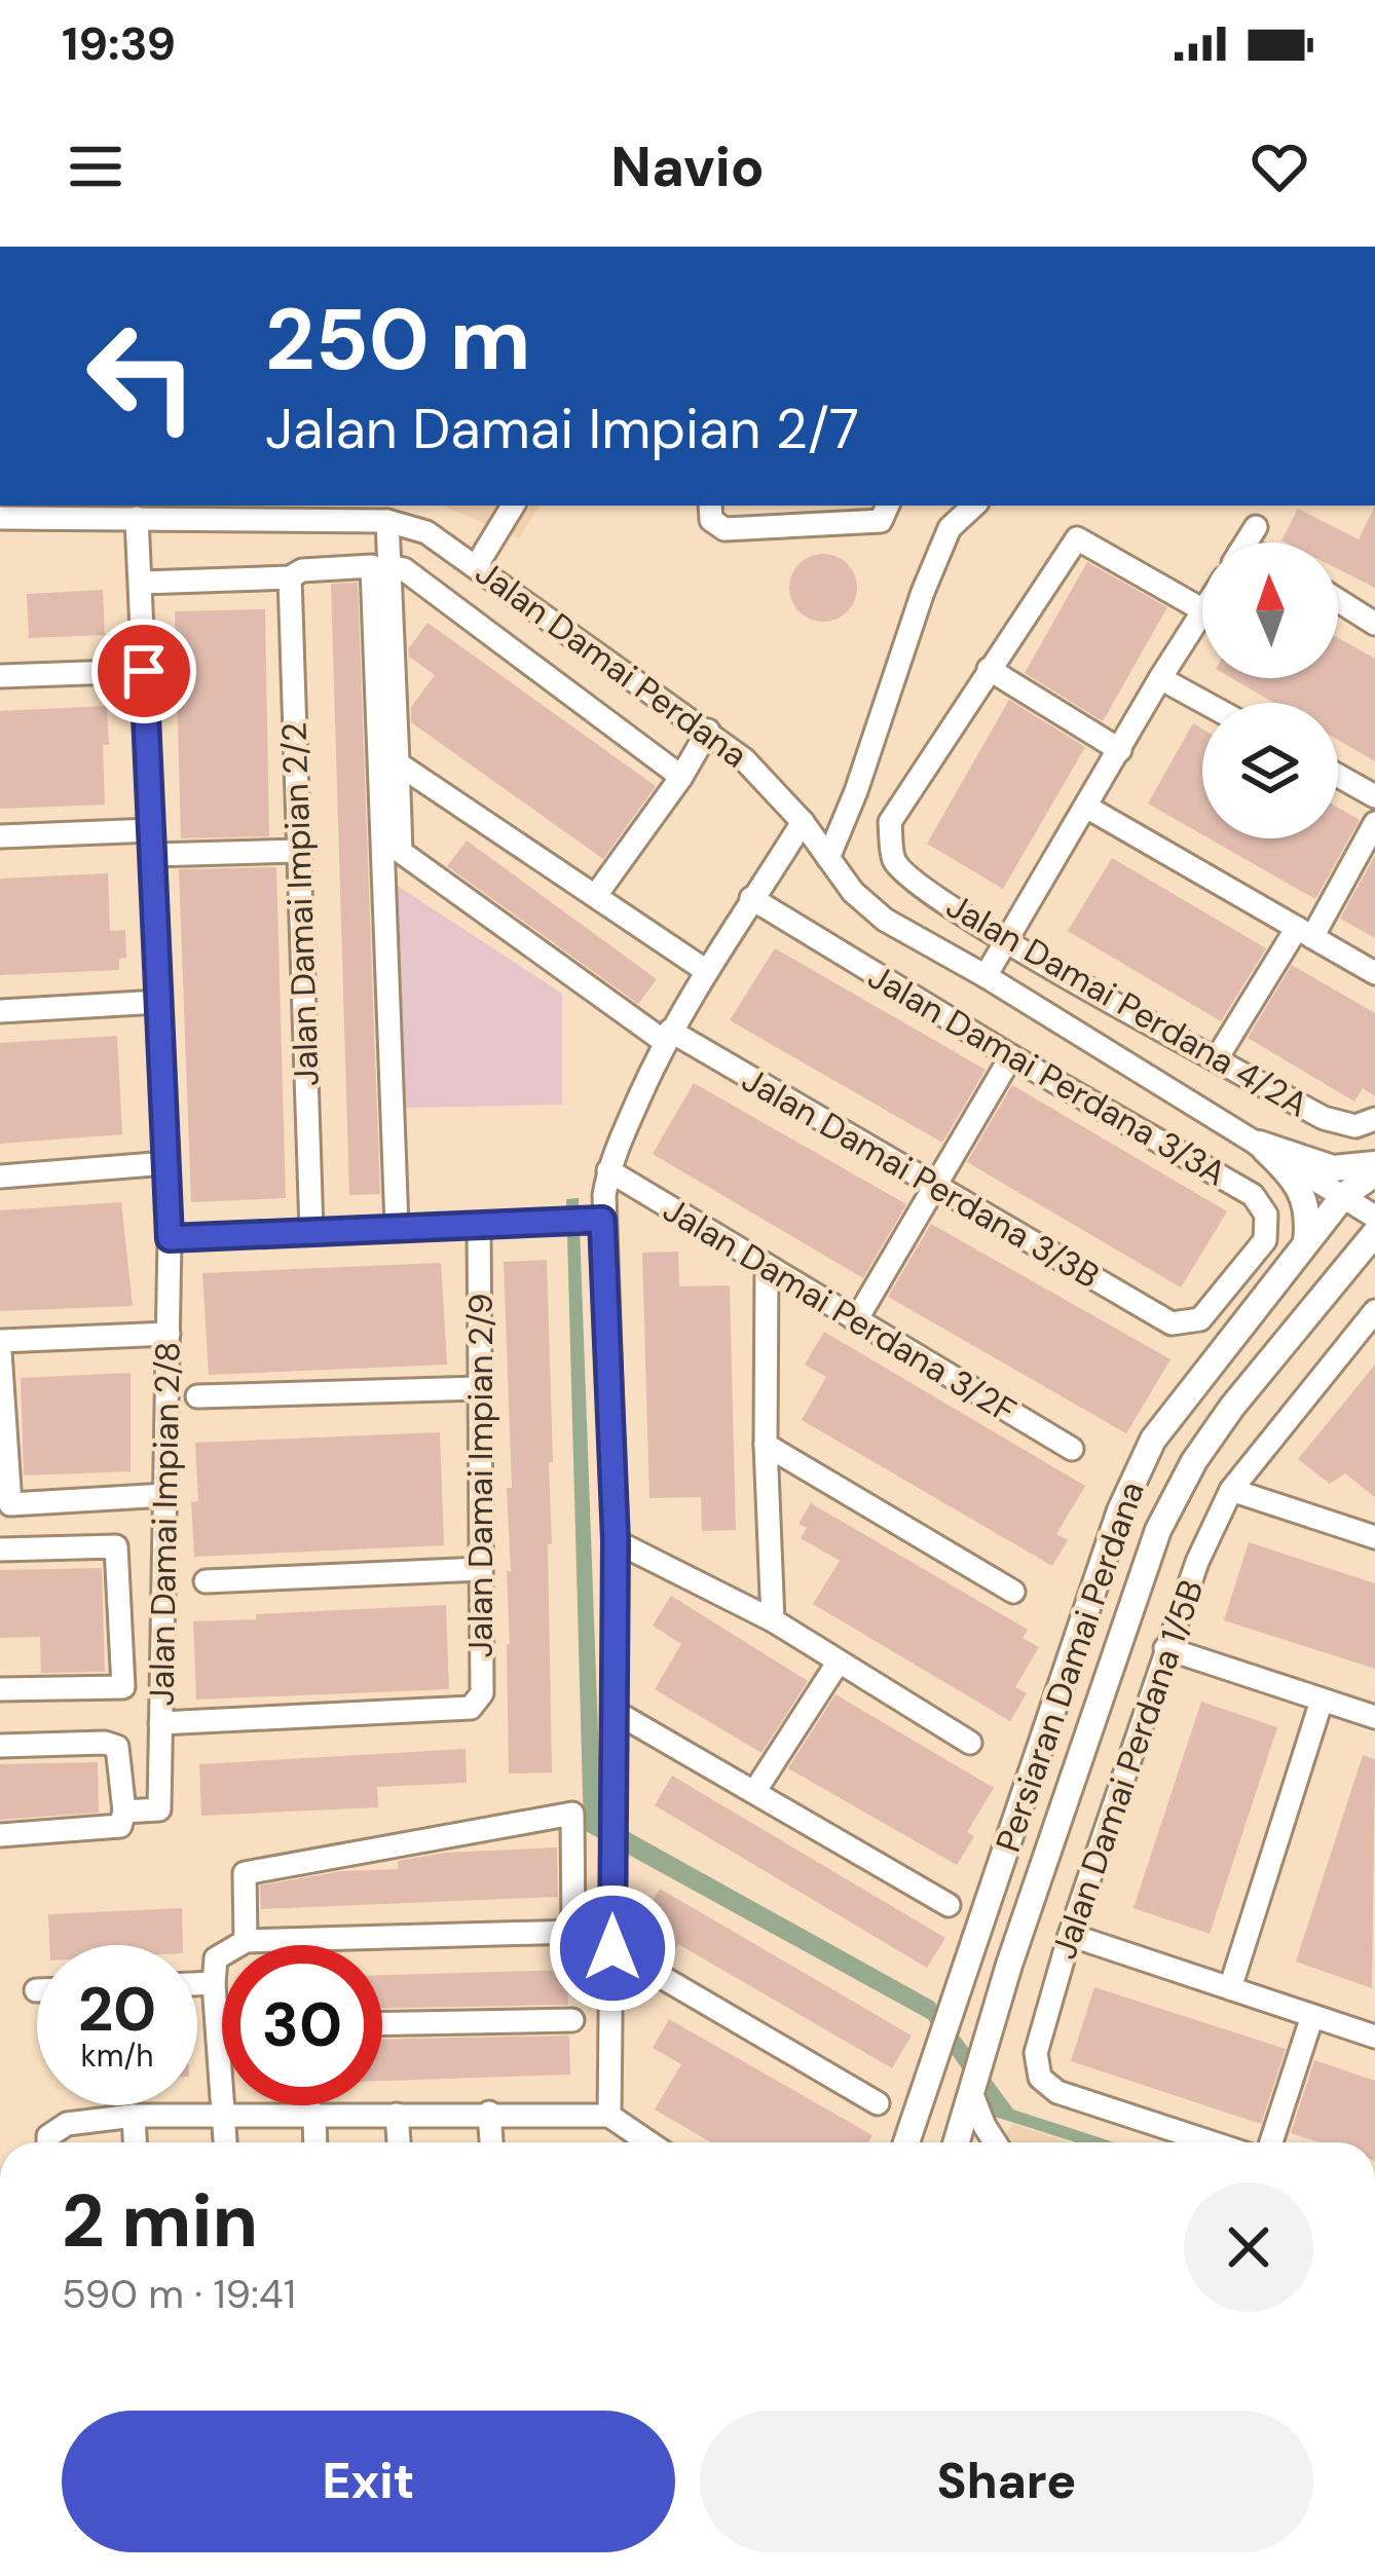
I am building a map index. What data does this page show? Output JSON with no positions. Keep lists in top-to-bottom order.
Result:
{
  "streets": {
    "main road": ["Persiaran Damai Perdana"],
    "street": [
      "Jalan Damai Perdana",
      "Jalan Damai Impian 2/2",
      "Jalan Damai Perdana 4/2A",
      "Jalan Damai Perdana 3/3A",
      "Jalan Damai Perdana 3/3B",
      "Jalan Damai Perdana 3/2F",
      "Jalan Damai Impian 2/9",
      "Jalan Damai Impian 2/8",
      "Jalan Damai Perdana 1/5B"
    ]
  },
  "crossings": [
    ["Jalan Damai Perdana", "Jalan Damai Impian 2/8"],
    ["Jalan Damai Perdana", "Persiaran Damai Perdana"],
    ["Jalan Damai Perdana 3/3A", "Jalan Damai Perdana 3/3B"],
    ["Jalan Damai Impian 2/9", "Jalan Damai Impian 2/8"]
  ],
  "north": "top",
  "page": {
    "status": "19:39",
    "header": "Navio",
    "turn": ["250 m", "Jalan Damai Impian 2/7"],
    "speed": "20 km/h",
    "limit": "30",
    "heading": ["2 min", "590 m · 19:41"],
    "buttons": ["Exit", "Share"]
  }
}
